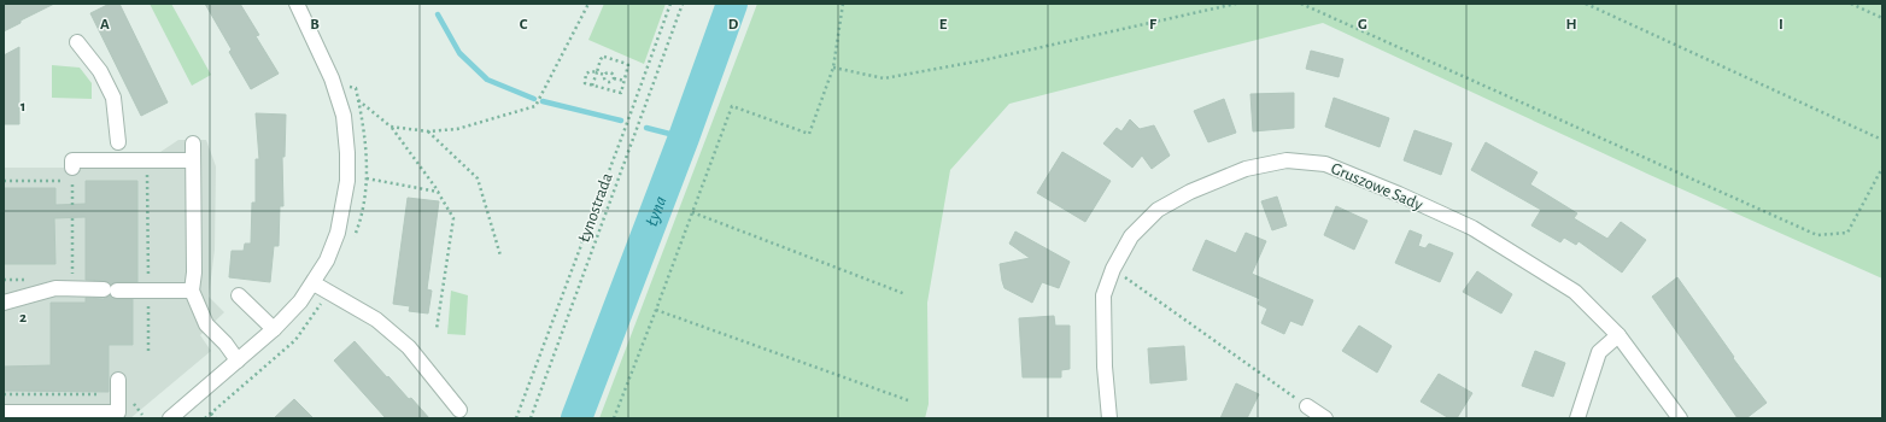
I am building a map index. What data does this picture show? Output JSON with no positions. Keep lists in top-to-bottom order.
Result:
{
  "streets": {
    "street": ["Gruszowe Sady"],
    "path": ["Łynostrada"]
  },
  "water": ["Łyna"],
  "grid": {
    "columns": [
      "A",
      "B",
      "C",
      "D",
      "E",
      "F",
      "G",
      "H",
      "I"
    ],
    "rows": ["1", "2"]
  }
}
